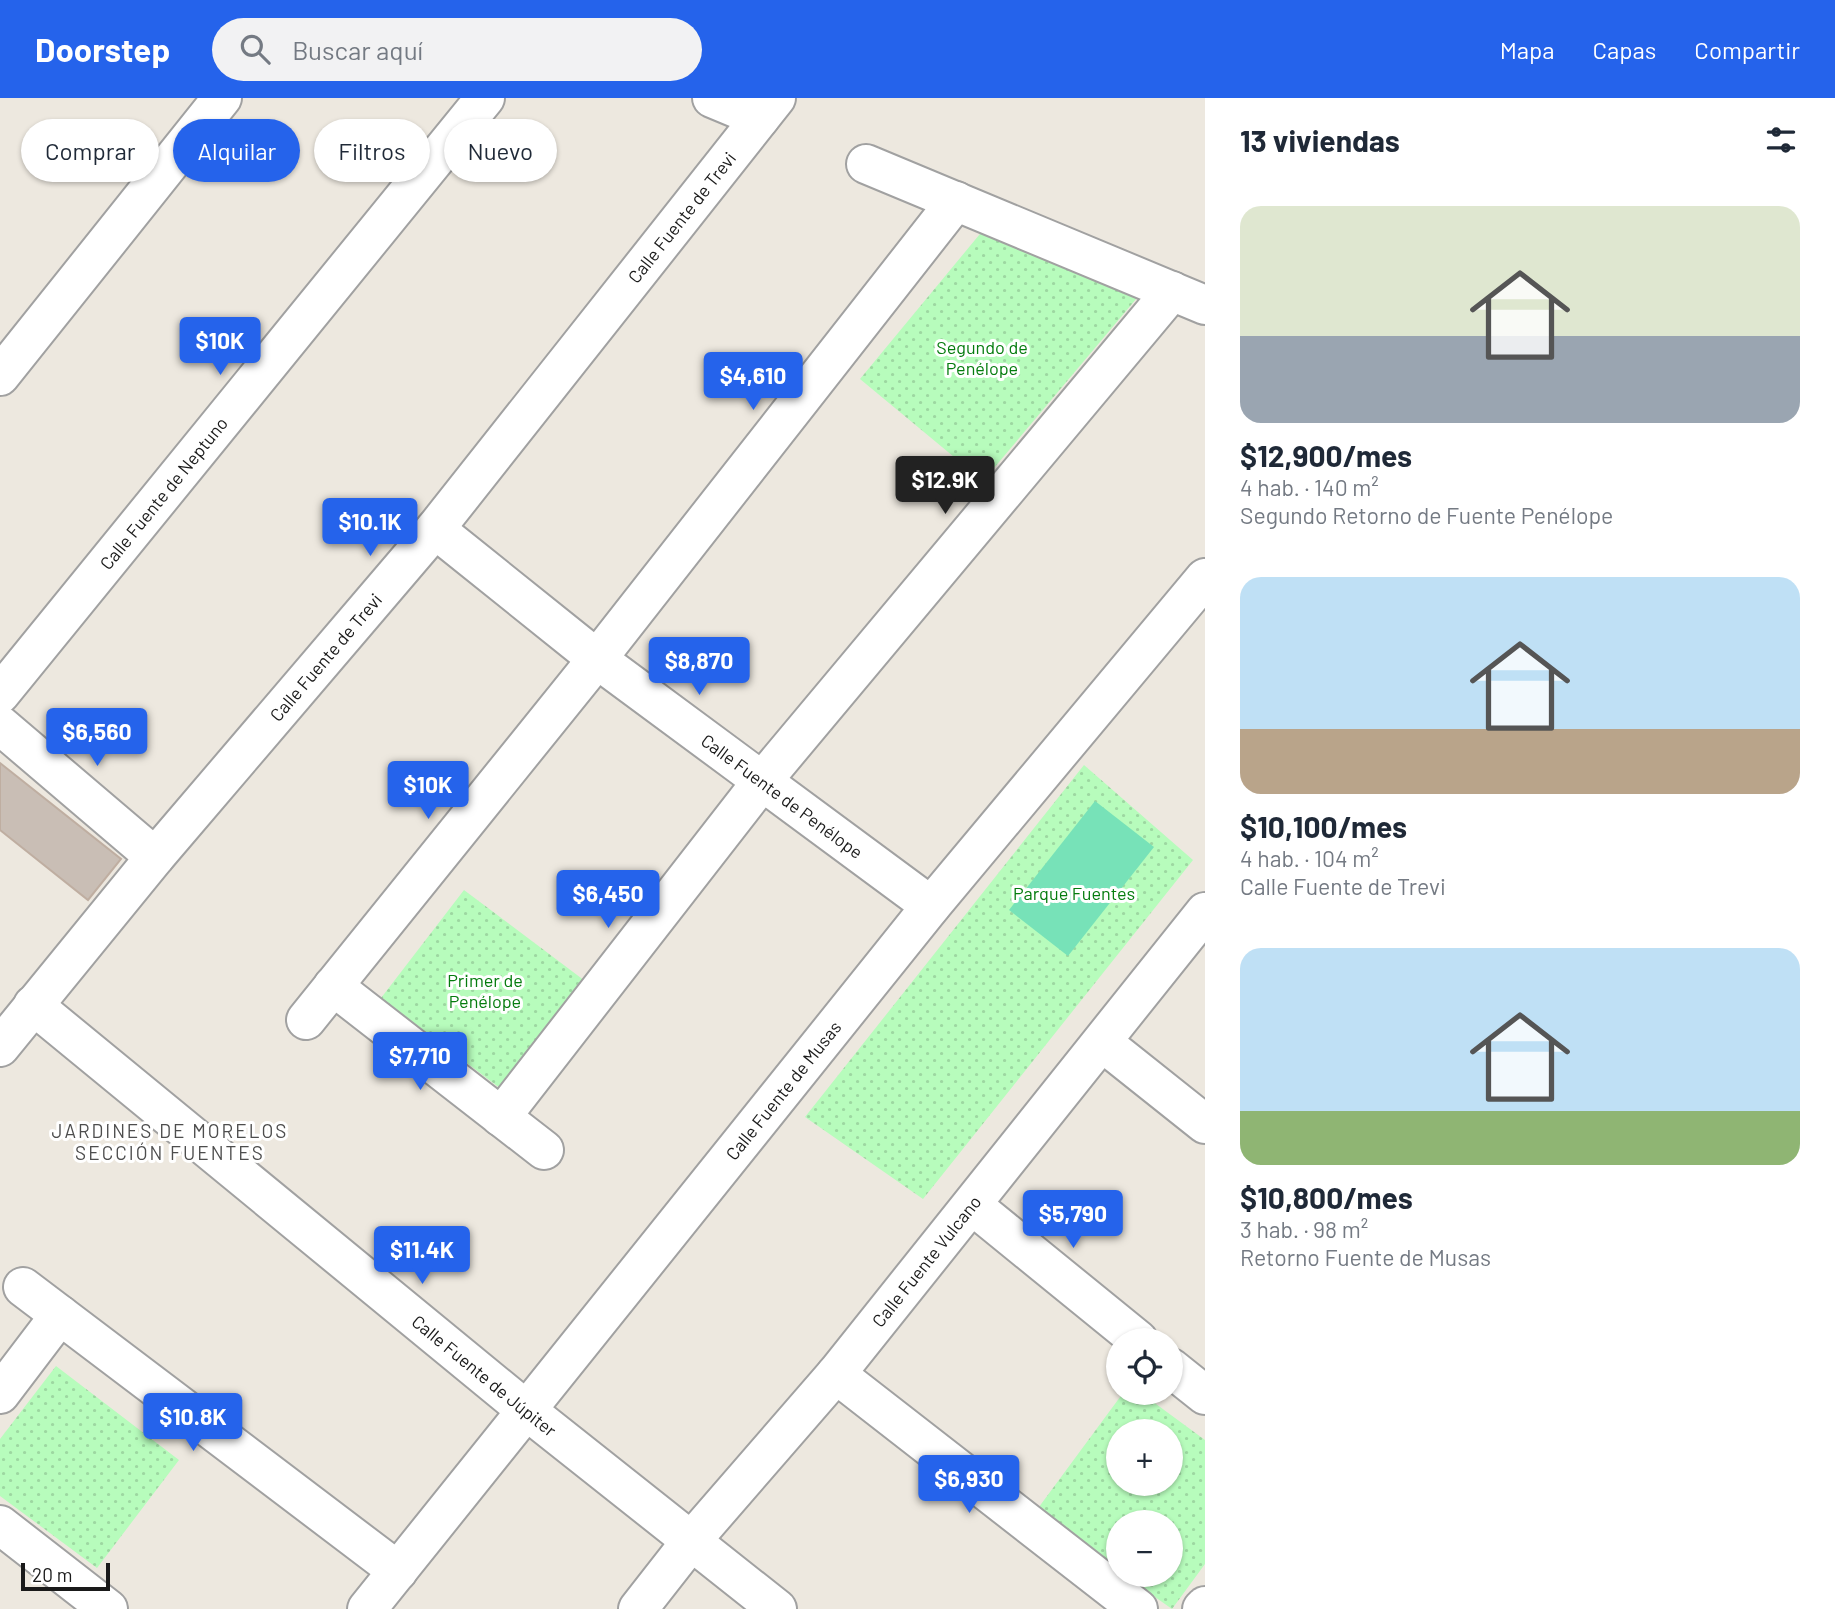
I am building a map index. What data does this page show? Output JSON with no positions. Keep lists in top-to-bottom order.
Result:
{
  "streets": {
    "street": [
      "Calle Fuente de Trevi",
      "Calle Fuente de Neptuno",
      "Calle Fuente de Penélope",
      "Calle Fuente de Musas",
      "Calle Fuente Vulcano",
      "Calle Fuente de Júpiter"
    ]
  },
  "crossings": [
    ["Calle Fuente de Trevi", "Calle Fuente de Penélope"],
    ["Calle Fuente de Trevi", "Calle Fuente de Júpiter"],
    ["Calle Fuente de Penélope", "Calle Fuente de Musas"],
    ["Calle Fuente de Musas", "Calle Fuente de Júpiter"],
    ["Calle Fuente Vulcano", "Calle Fuente de Júpiter"]
  ],
  "districts": ["JARDINES DE MORELOS SECCIÓN FUENTES"],
  "parks": ["Segundo de Penélope", "Parque Fuentes", "Primer de Penélope"],
  "scale_bar": "20 m",
  "page": {
    "header": "Doorstep",
    "search": "Buscar aquí",
    "nav": ["Mapa", "Capas", "Compartir"],
    "heading": "13 viviendas",
    "chip": [
      "Comprar",
      "Alquilar",
      "Filtros",
      "Nuevo"
    ],
    "list": [
      {
        "name": "$12,900/mes",
        "note": "4 hab. · 140 m² · Segundo Retorno de Fuente Penélope"
      },
      {
        "name": "$10,100/mes",
        "note": "4 hab. · 104 m² · Calle Fuente de Trevi"
      },
      {
        "name": "$10,800/mes",
        "note": "3 hab. · 98 m² · Retorno Fuente de Musas"
      }
    ],
    "price": [
      "$10K",
      "$4,610",
      "$12.9K",
      "$10.1K",
      "$8,870",
      "$6,560",
      "$10K",
      "$6,450",
      "$7,710",
      "$5,790",
      "$11.4K",
      "$10.8K",
      "$6,930"
    ],
    "map_buttons": ["+", "−"],
    "scale": "20 m"
  }
}
